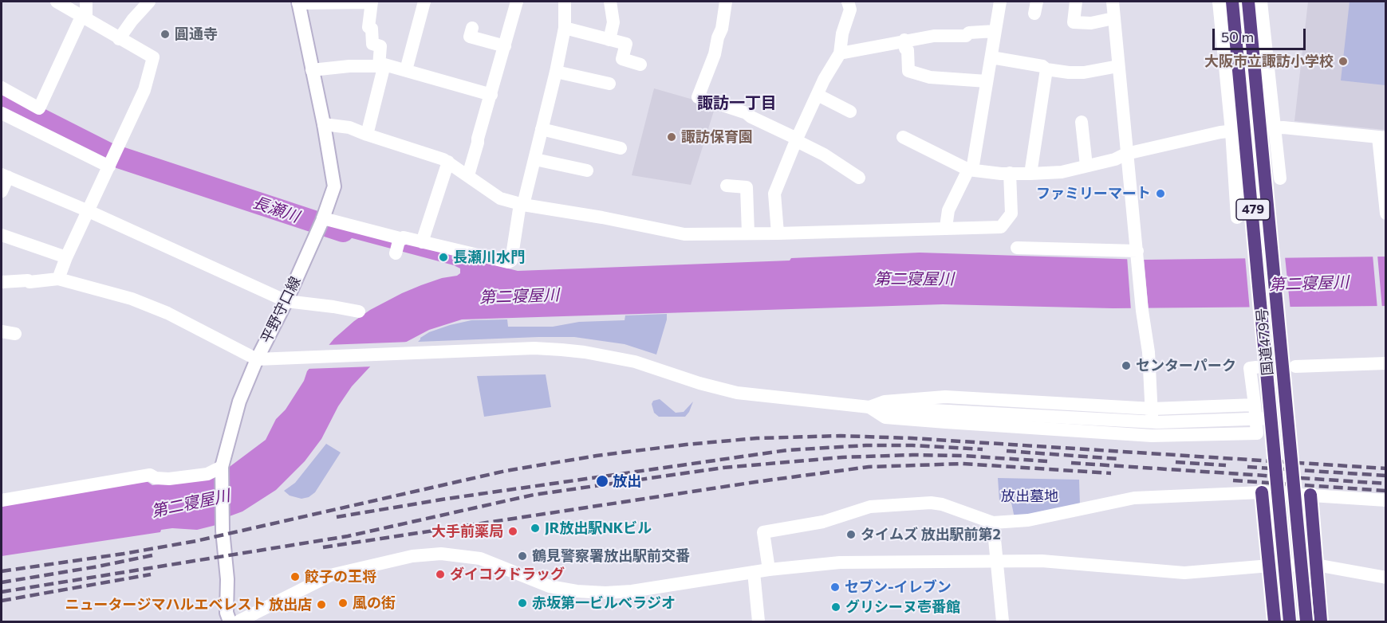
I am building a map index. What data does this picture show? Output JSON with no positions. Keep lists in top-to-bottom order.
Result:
{
  "streets": {
    "highway": ["479", "国道479号"],
    "street": ["平野守口線"]
  },
  "districts": ["諏訪一丁目"],
  "water": ["長瀬川", "第二寝屋川"],
  "parks": ["放出墓地"],
  "places": [
    "圓通寺",
    "大阪市立諏訪小学校",
    "諏訪保育園",
    "ファミリーマート",
    "長瀬川水門",
    "センターパーク",
    "放出",
    "JR放出駅NKビル",
    "大手前薬局",
    "タイムズ 放出駅前第2",
    "鶴見警察署放出駅前交番",
    "ダイコクドラッグ",
    "餃子の王将",
    "セブン-イレブン",
    "風の街",
    "赤坂第一ビルべラジオ",
    "ニュータージマハルエベレスト 放出店",
    "グリシーヌ壱番館"
  ],
  "scale_bar": "50 m"
}
